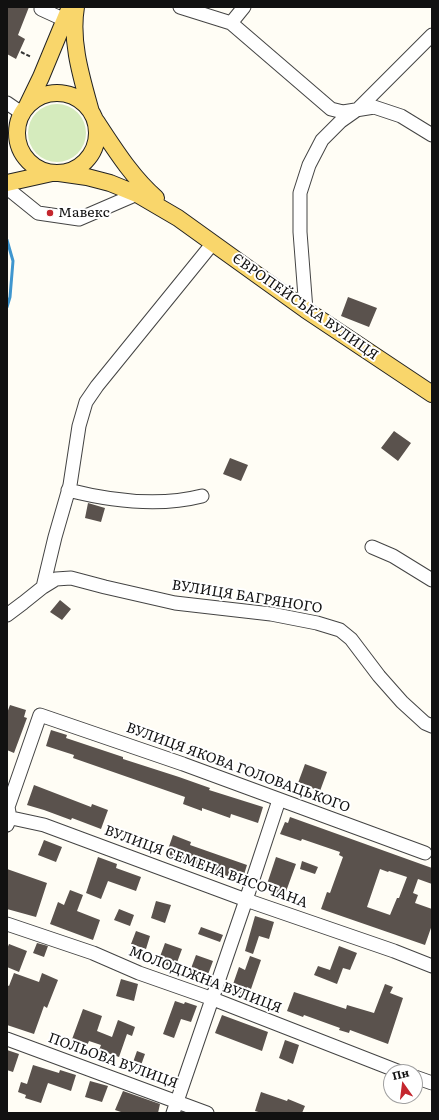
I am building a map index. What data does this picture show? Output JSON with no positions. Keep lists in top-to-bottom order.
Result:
{
  "streets": {
    "main road": ["ЄВРОПЕЙСЬКА ВУЛИЦЯ"],
    "street": [
      "ВУЛИЦЯ БАГРЯНОГО",
      "ВУЛИЦЯ ЯКОВА ГОЛОВАЦЬКОГО",
      "ВУЛИЦЯ СЕМЕНА ВИСОЧАНА",
      "МОЛОДІЖНА ВУЛИЦЯ",
      "ПОЛЬОВА ВУЛИЦЯ"
    ]
  },
  "crossings": [
    ["ВУЛИЦЯ ЯКОВА ГОЛОВАЦЬКОГО", "ВУЛИЦЯ СЕМЕНА ВИСОЧАНА"]
  ],
  "places": ["Мавекс"],
  "north": "top"
}
